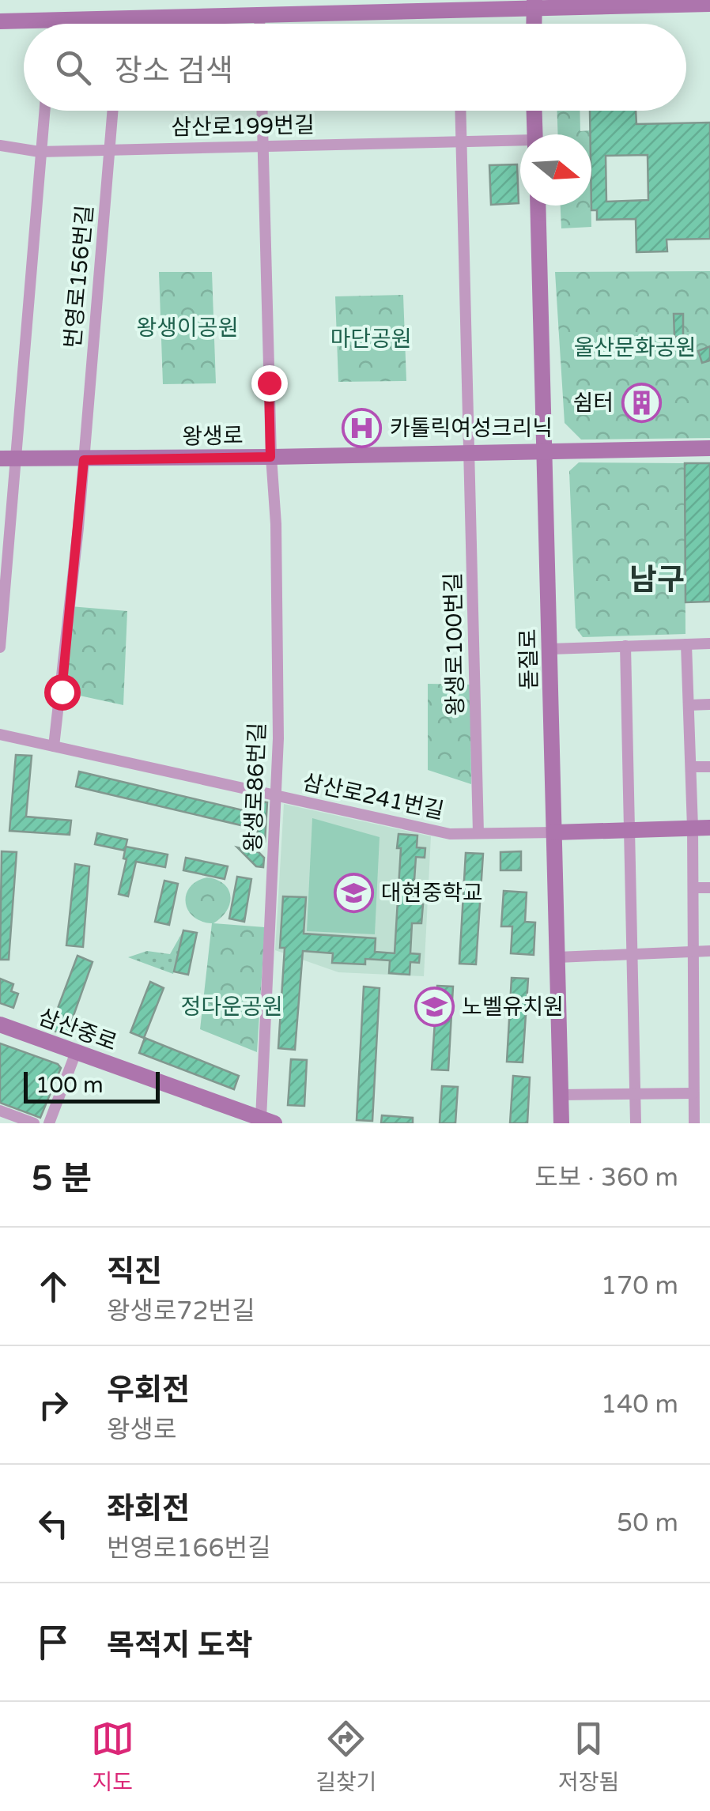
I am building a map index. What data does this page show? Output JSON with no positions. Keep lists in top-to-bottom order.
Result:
{
  "streets": {
    "main road": ["왕생로", "돋질로", "삼산중로"],
    "street": [
      "삼산로199번길",
      "번영로156번길",
      "왕생로100번길",
      "왕생로86번길",
      "삼산로241번길"
    ]
  },
  "crossings": [
    ["삼산로199번길", "번영로156번길"],
    ["삼산로199번길", "왕생로100번길"],
    ["삼산로199번길", "왕생로86번길"],
    ["번영로156번길", "왕생로"],
    ["번영로156번길", "삼산로241번길"],
    ["왕생로", "왕생로100번길"],
    ["왕생로", "돋질로"],
    ["왕생로", "왕생로86번길"],
    ["왕생로100번길", "삼산로241번길"],
    ["돋질로", "삼산로241번길"],
    ["왕생로86번길", "삼산로241번길"],
    ["왕생로86번길", "삼산중로"]
  ],
  "districts": ["남구"],
  "parks": [
    "왕생이공원",
    "마단공원",
    "울산문화공원",
    "정다운공원"
  ],
  "places": {
    "building": ["쉼터"],
    "hospital": ["카톨릭여성크리닉"],
    "school or university": ["대현중학교", "노벨유치원"]
  },
  "scale_bar": "100 m",
  "north": "right",
  "page": {
    "search": "장소 검색",
    "scale": "100 m",
    "heading": ["5 분", "도보 · 360 m"],
    "list": [
      ["직진", "왕생로72번길", "170 m"],
      ["우회전", "왕생로", "140 m"],
      ["좌회전", "번영로166번길", "50 m"],
      "목적지 도착"
    ],
    "nav": ["지도", "길찾기", "저장됨"]
  }
}
